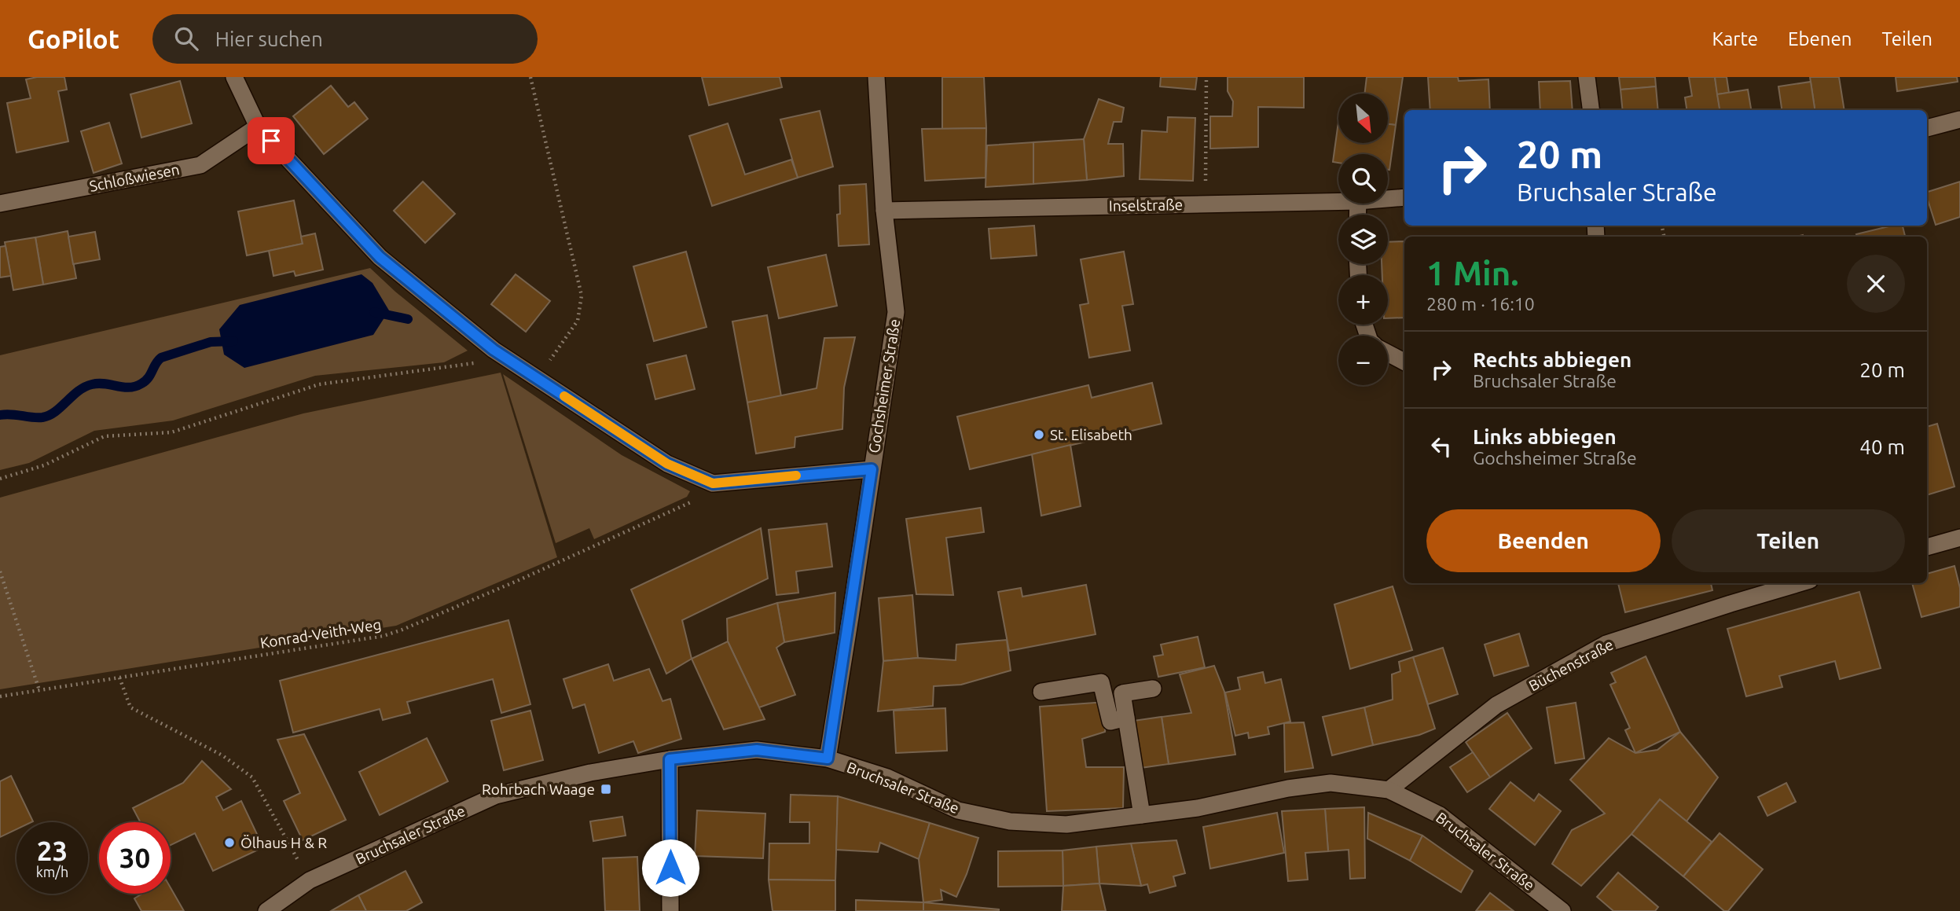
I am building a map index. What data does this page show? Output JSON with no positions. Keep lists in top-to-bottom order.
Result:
{
  "streets": {
    "street": [
      "Schloßwiesen",
      "Inselstraße",
      "Gochsheimer Straße",
      "Büchenstraße",
      "Bruchsaler Straße"
    ],
    "path": ["Konrad-Veith-Weg"]
  },
  "crossings": [
    ["Inselstraße", "Gochsheimer Straße"],
    ["Gochsheimer Straße", "Bruchsaler Straße"],
    ["Büchenstraße", "Bruchsaler Straße"]
  ],
  "places": {
    "other": ["St. Elisabeth", "Ölhaus H & R"],
    "transit": ["Rohrbach Waage"]
  },
  "north": "bottom right",
  "page": {
    "header": "GoPilot",
    "search": "Hier suchen",
    "nav": ["Karte", "Ebenen", "Teilen"],
    "map_buttons": ["+", "−"],
    "turn": ["20 m", "Bruchsaler Straße"],
    "heading": ["1 Min.", "280 m · 16:10"],
    "list": [
      {
        "name": "Rechts abbiegen",
        "note": "Bruchsaler Straße",
        "value": "20 m"
      },
      {
        "name": "Links abbiegen",
        "note": "Gochsheimer Straße",
        "value": "40 m"
      }
    ],
    "buttons": ["Beenden", "Teilen"],
    "speed": "23 km/h",
    "limit": "30"
  }
}
